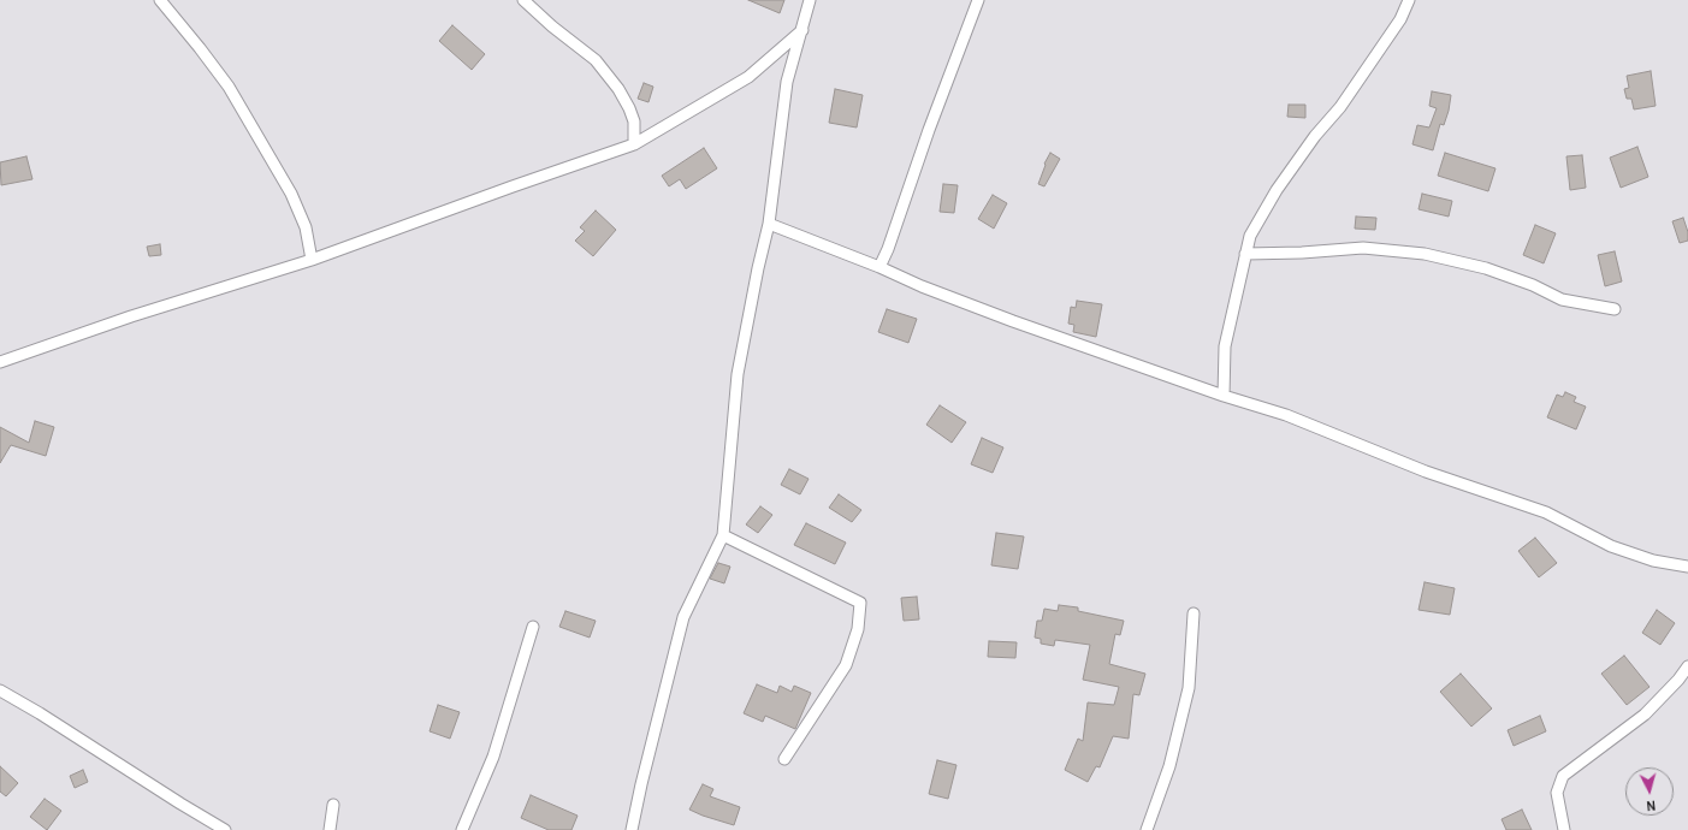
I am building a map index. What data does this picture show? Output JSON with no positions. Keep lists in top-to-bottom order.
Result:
{
  "north": "bottom"
}
